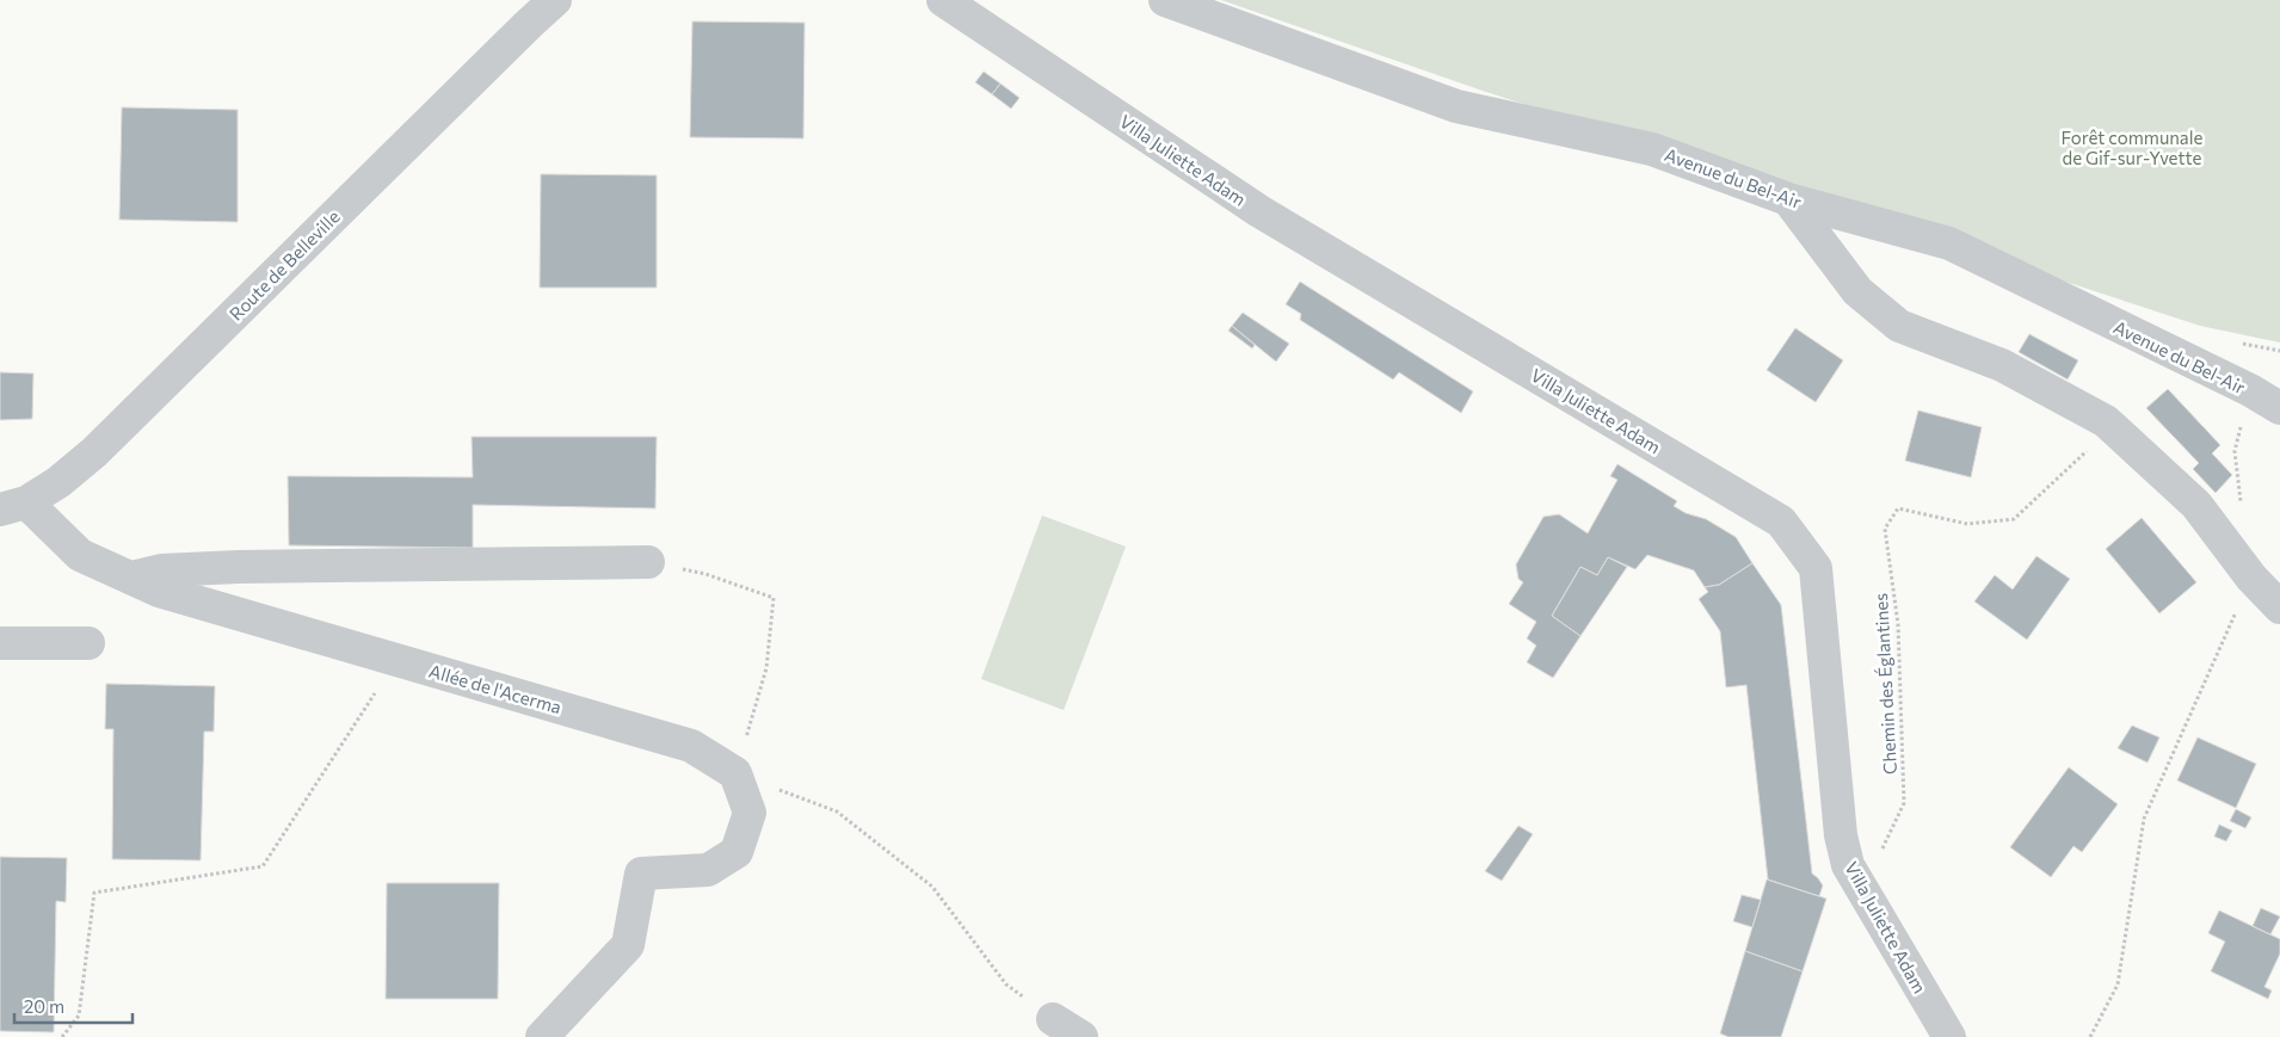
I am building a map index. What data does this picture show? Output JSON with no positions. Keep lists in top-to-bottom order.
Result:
{
  "streets": {
    "street": [
      "Villa Juliette Adam",
      "Avenue du Bel-Air",
      "Route de Belleville",
      "Allée de l'Acerma"
    ],
    "path": ["Chemin des Églantines"]
  },
  "crossings": [
    ["Villa Juliette Adam", "Chemin des Églantines"],
    ["Route de Belleville", "Allée de l'Acerma"]
  ],
  "parks": ["Forêt communale de Gif-sur-Yvette"],
  "scale_bar": "20 m"
}
